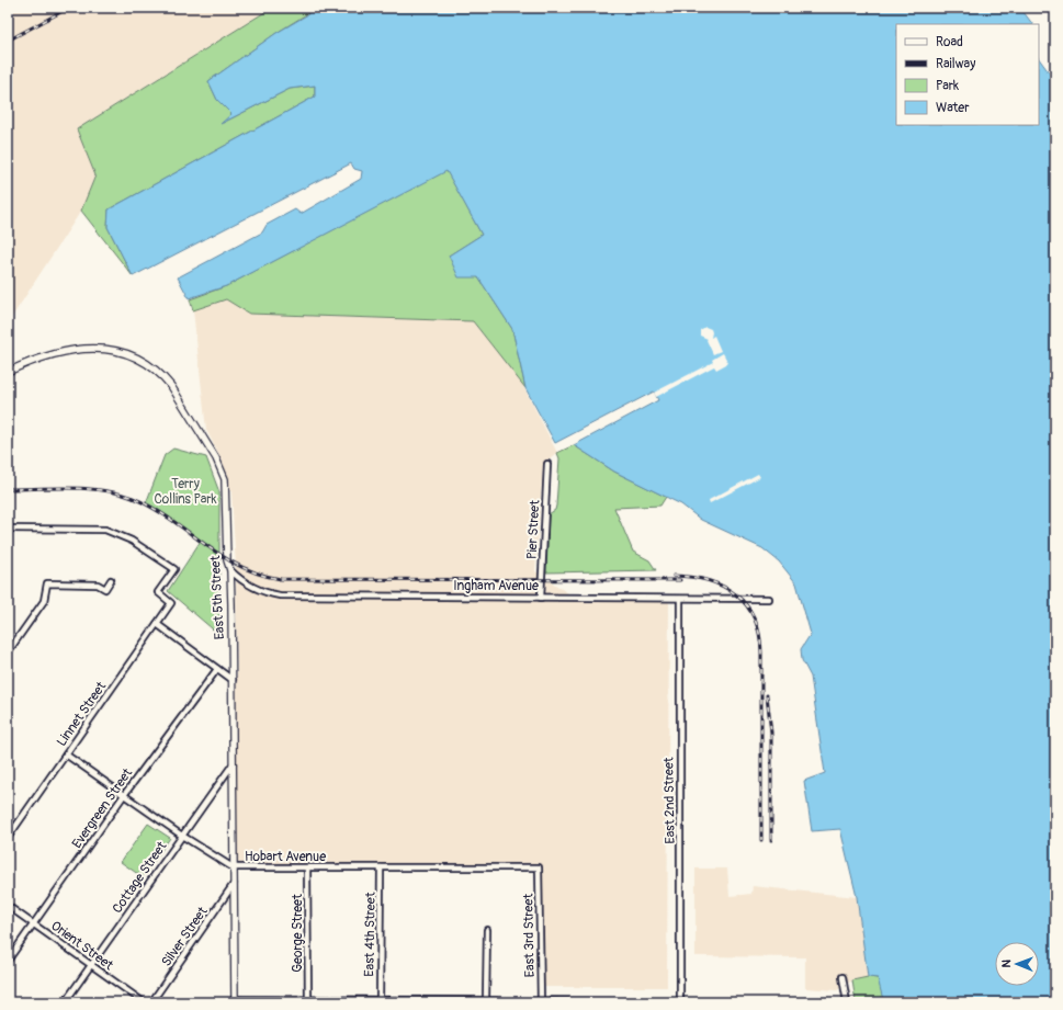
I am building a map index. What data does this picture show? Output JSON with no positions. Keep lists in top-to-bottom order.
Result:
{
  "streets": {
    "street": [
      "Pier Street",
      "Ingham Avenue",
      "East 5th Street",
      "Linnet Street",
      "East 2nd Street",
      "Evergreen Street",
      "Hobart Avenue",
      "Cottage Street",
      "George Street",
      "East 4th Street",
      "East 3rd Street",
      "Silver Street",
      "Orient Street"
    ]
  },
  "crossings": [
    ["Pier Street", "Ingham Avenue"],
    ["Ingham Avenue", "East 5th Street"],
    ["Ingham Avenue", "East 2nd Street"],
    ["East 5th Street", "Hobart Avenue"],
    ["East 5th Street", "Cottage Street"],
    ["East 5th Street", "Silver Street"],
    ["Linnet Street", "Hobart Avenue"],
    ["Evergreen Street", "Hobart Avenue"],
    ["Evergreen Street", "Orient Street"],
    ["Hobart Avenue", "Cottage Street"],
    ["Hobart Avenue", "George Street"],
    ["Hobart Avenue", "East 4th Street"],
    ["Hobart Avenue", "East 3rd Street"],
    ["Cottage Street", "Orient Street"]
  ],
  "parks": ["Terry Collins Park"],
  "legend": [
    "Road",
    "Railway",
    "Park",
    "Water"
  ],
  "north": "left"
}
